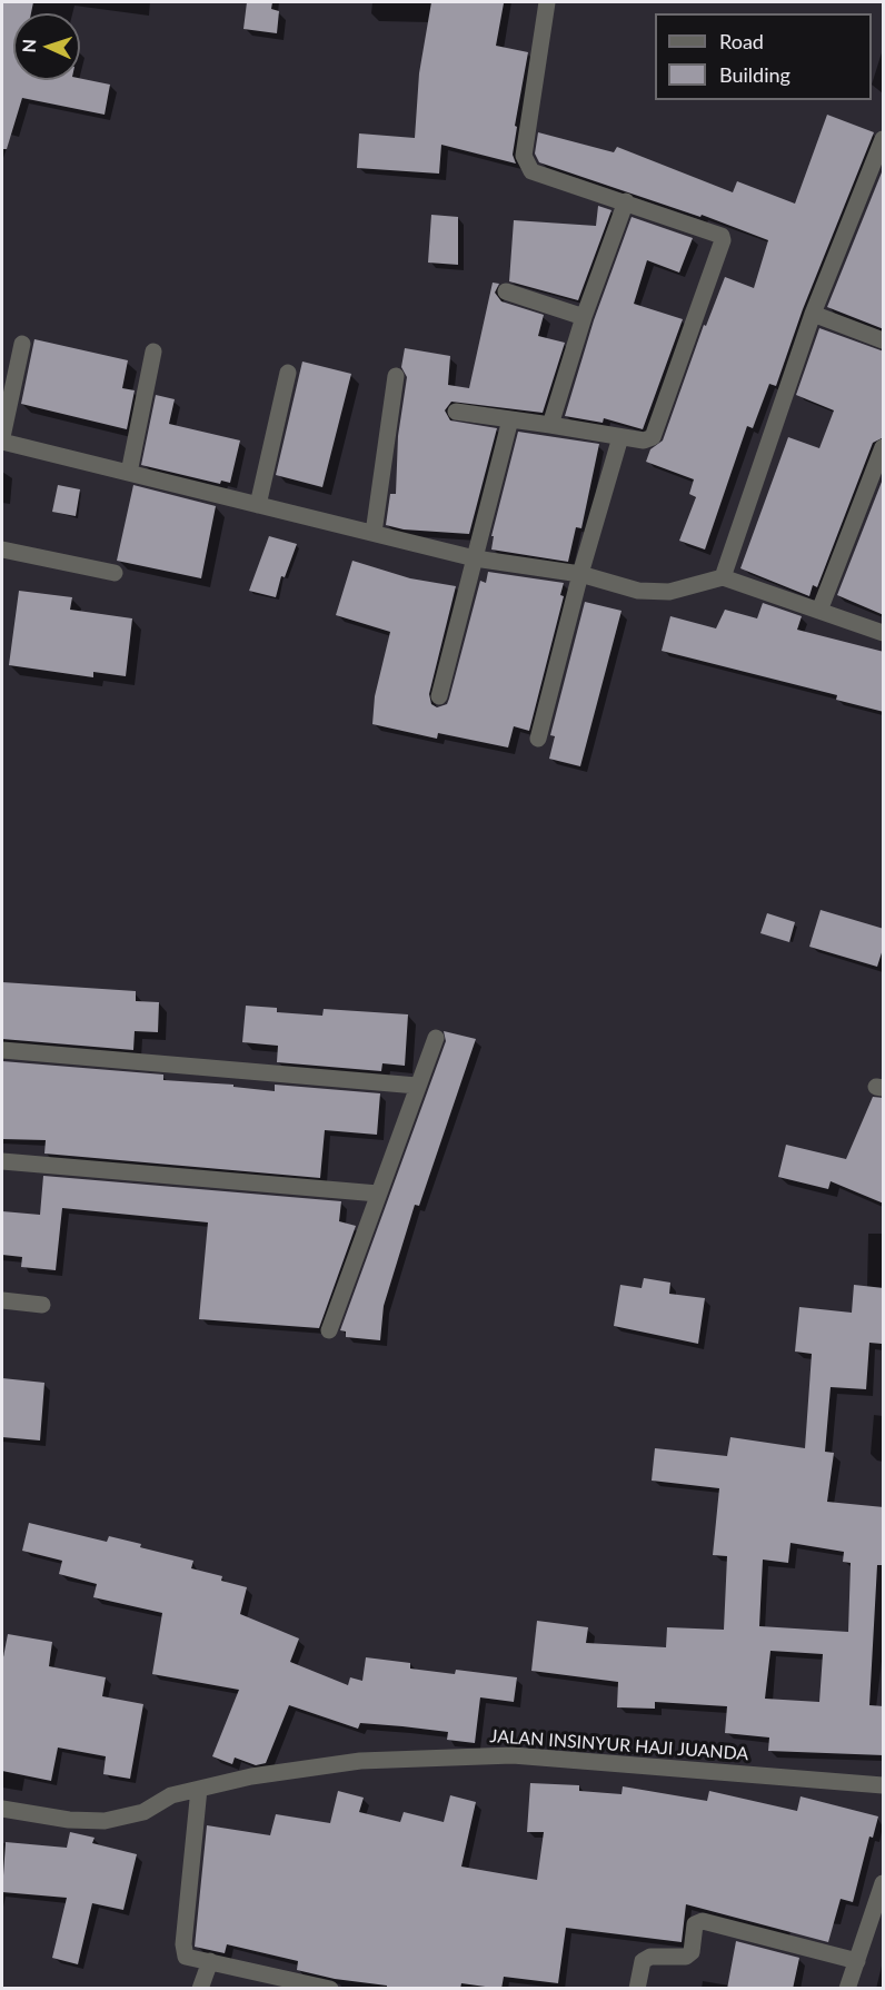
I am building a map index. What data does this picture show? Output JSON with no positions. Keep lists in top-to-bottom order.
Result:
{
  "streets": {
    "street": ["JALAN INSINYUR HAJI JUANDA"]
  },
  "legend": ["Road", "Building"],
  "north": "left"
}
